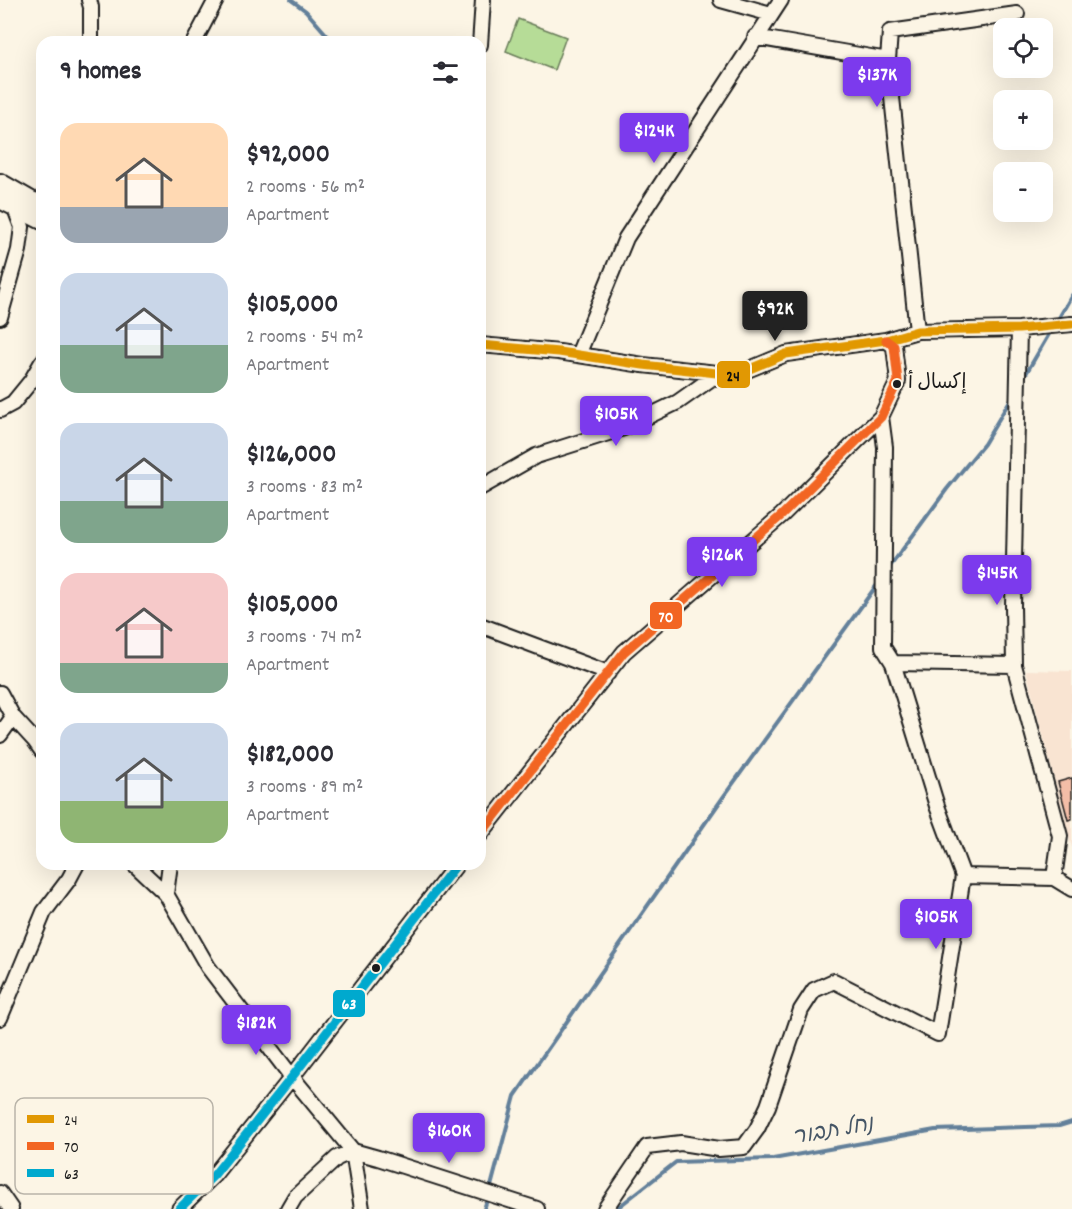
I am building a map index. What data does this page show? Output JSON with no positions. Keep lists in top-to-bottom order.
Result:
{
  "water": ["נחל תבור"],
  "places": ["إكسال أ"],
  "lines": ["transit line 24", "transit line 70", "transit line 63"],
  "legend": ["24", "70", "63"],
  "page": {
    "map_buttons": ["+", "−"],
    "heading": "9 homes",
    "price": [
      "$137K",
      "$124K",
      "$92K",
      "$105K",
      "$126K",
      "$145K",
      "$105K",
      "$182K",
      "$160K"
    ],
    "list": [
      {
        "name": "$92,000",
        "note": "2 rooms · 56 m² · Apartment"
      },
      {
        "name": "$105,000",
        "note": "2 rooms · 54 m² · Apartment"
      },
      {
        "name": "$126,000",
        "note": "3 rooms · 83 m² · Apartment"
      },
      {
        "name": "$105,000",
        "note": "3 rooms · 74 m² · Apartment"
      },
      {
        "name": "$182,000",
        "note": "3 rooms · 89 m² · Apartment"
      }
    ]
  }
}
